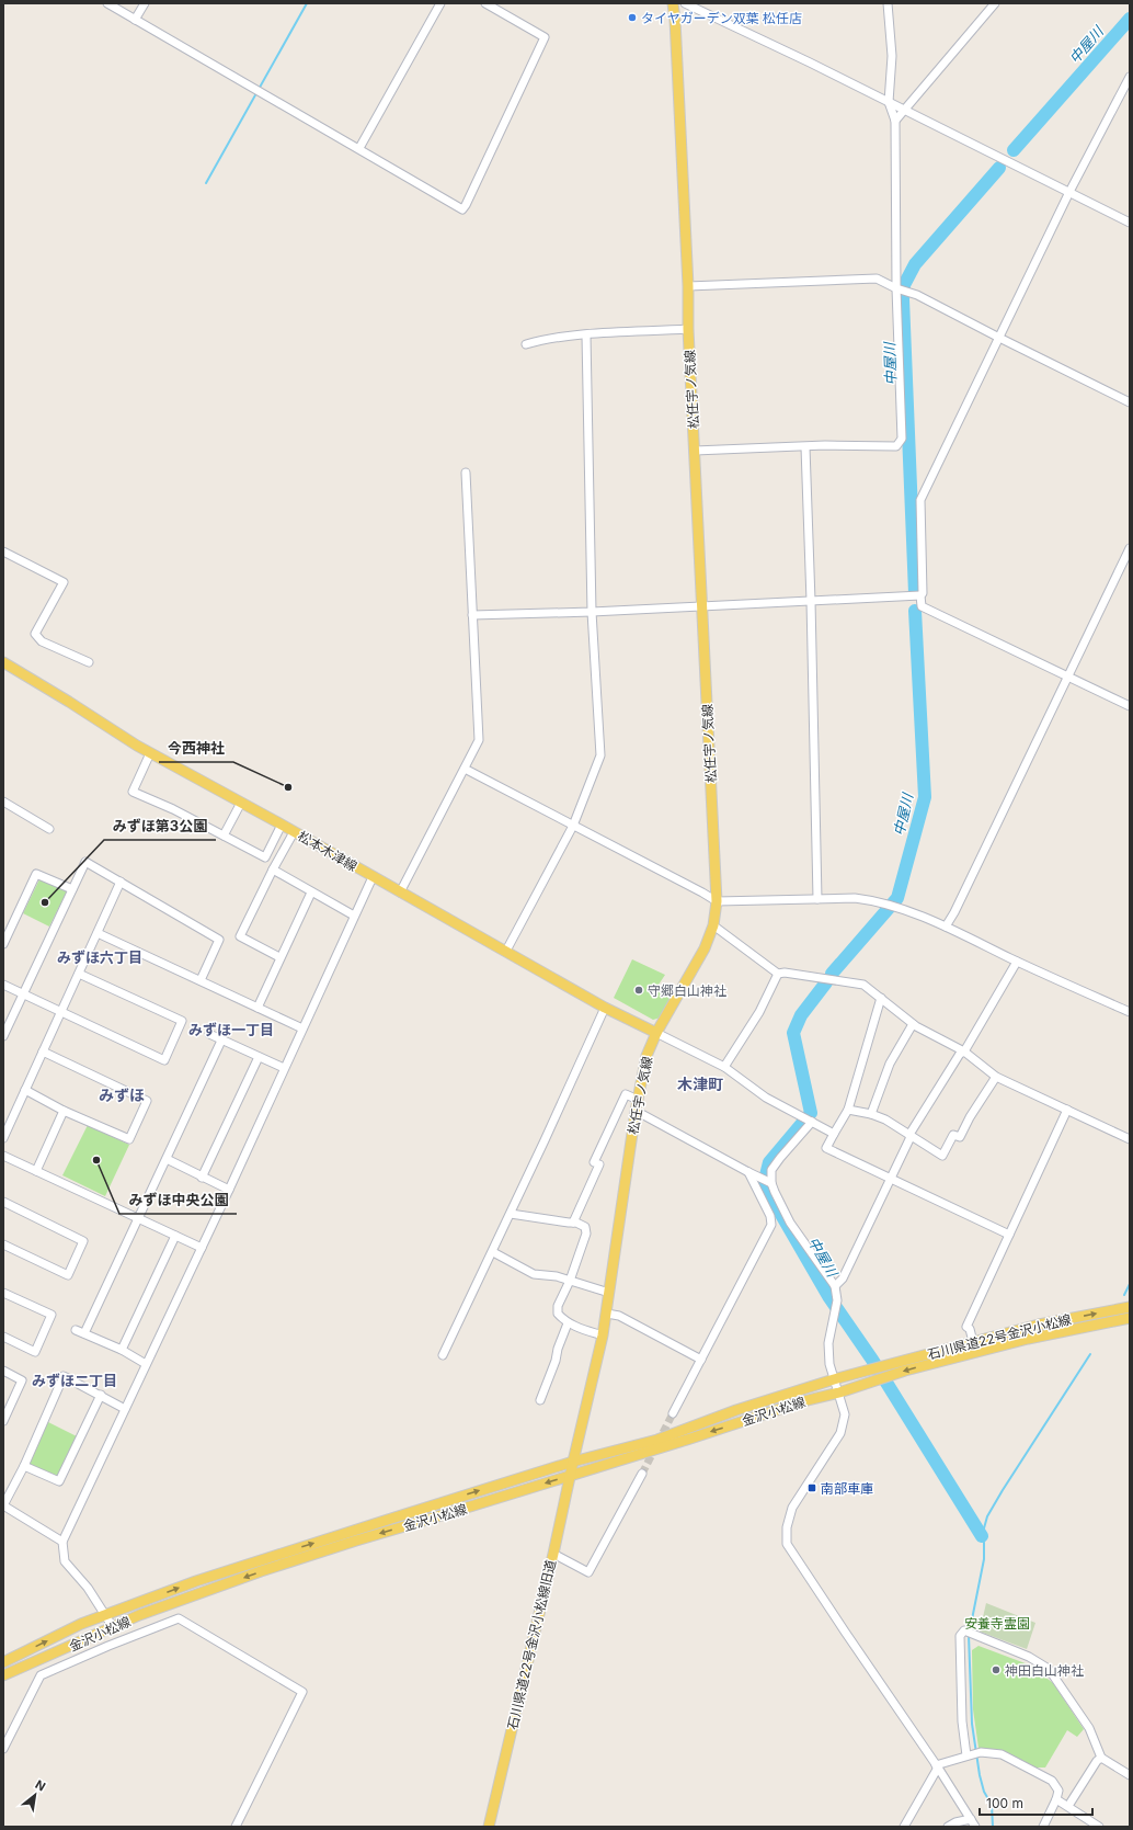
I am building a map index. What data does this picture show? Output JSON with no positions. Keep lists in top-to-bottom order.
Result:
{
  "streets": {
    "main road": [
      "松任宇ノ気線",
      "松本木津線",
      "石川県道22号金沢小松線",
      "金沢小松線",
      "石川県道22号金沢小松線旧道"
    ]
  },
  "crossings": [
    ["松任宇ノ気線", "松本木津線"],
    ["松任宇ノ気線", "金沢小松線"],
    ["松任宇ノ気線", "石川県道22号金沢小松線旧道"],
    ["石川県道22号金沢小松線", "金沢小松線"],
    ["金沢小松線", "石川県道22号金沢小松線旧道"]
  ],
  "districts": [
    "みずほ六丁目",
    "みずほ一丁目",
    "木津町",
    "みずほ",
    "みずほ二丁目"
  ],
  "water": ["中屋川"],
  "parks": ["安養寺霊園"],
  "places": {
    "other": [
      "タイヤガーデン双葉 松任店",
      "今西神社",
      "みずほ第3公園",
      "守郷白山神社",
      "みずほ中央公園",
      "神田白山神社"
    ],
    "transit": ["南部車庫"]
  },
  "scale_bar": "100 m",
  "north": "top right"
}
